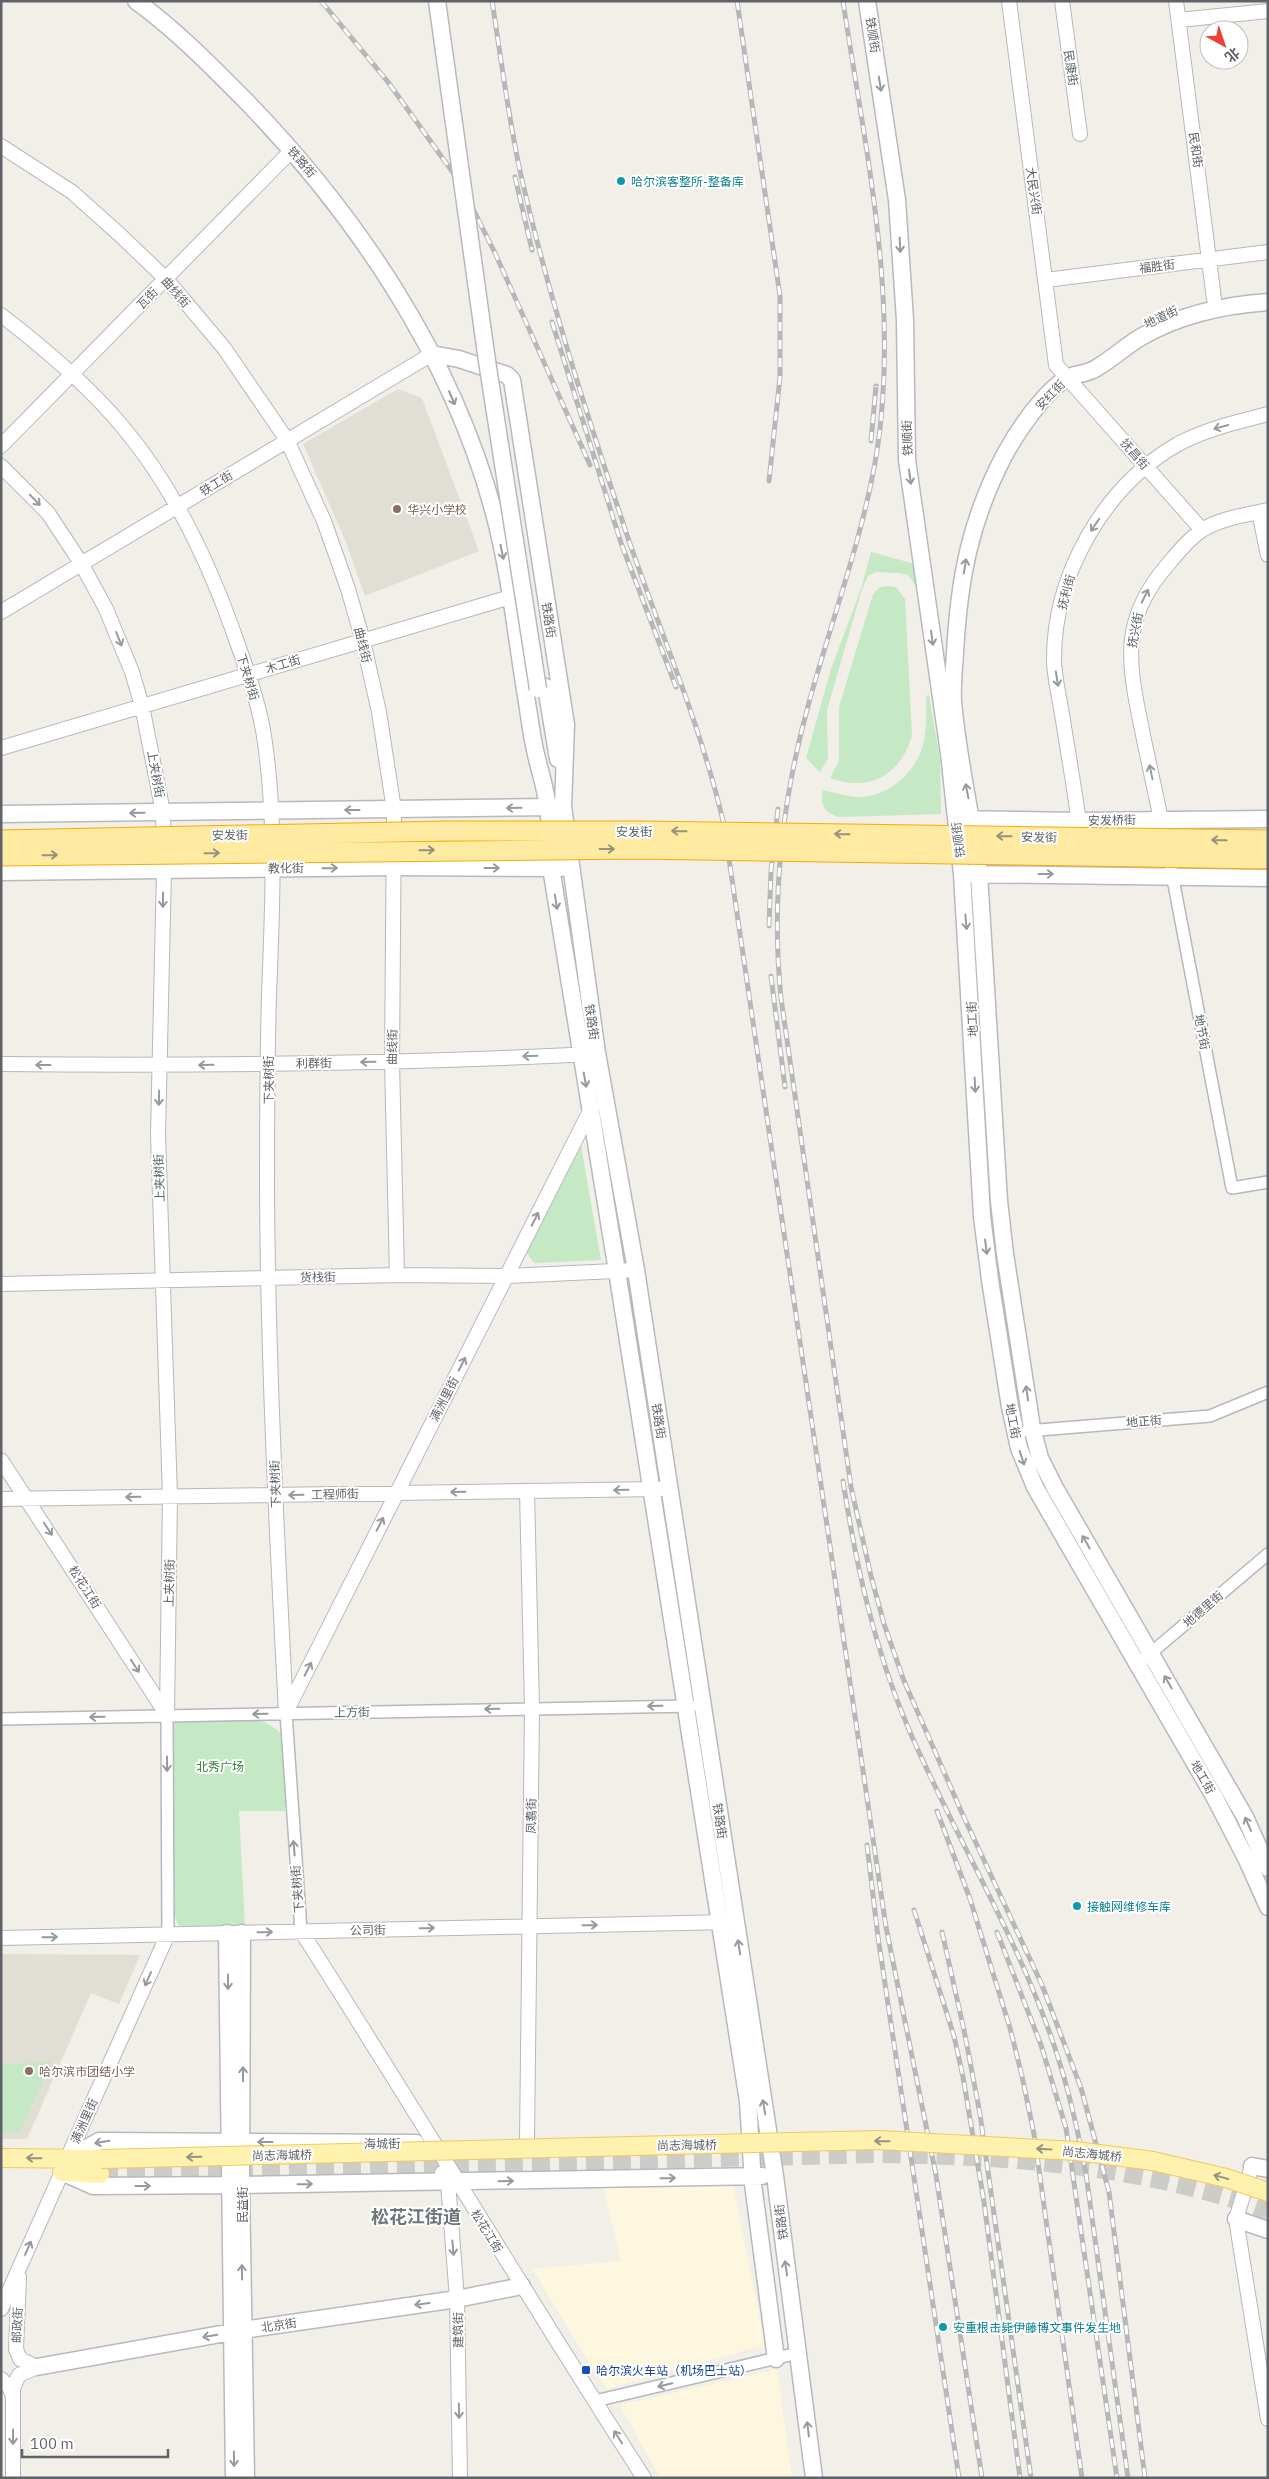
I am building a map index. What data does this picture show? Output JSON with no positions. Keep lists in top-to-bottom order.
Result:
{
  "streets": {
    "highway": ["安发街"],
    "main road": [
      "铁顺街",
      "铁路街",
      "地道街",
      "安红街",
      "安发桥街",
      "教化街",
      "地工街",
      "海城街",
      "尚志海城桥",
      "民益街",
      "北京街"
    ],
    "street": [
      "民康街",
      "民和街",
      "大民兴街",
      "福胜街",
      "曲线街",
      "瓦街",
      "抚昌街",
      "铁工街",
      "抚利街",
      "抚兴街",
      "木工街",
      "下夹树街",
      "上夹树街",
      "地节街",
      "利群街",
      "货栈街",
      "满洲里街",
      "地正街",
      "工程师街",
      "松花江街",
      "地德里街",
      "上方街",
      "凤翥街",
      "公司街",
      "邮政街",
      "建筑街"
    ]
  },
  "crossings": [
    ["铁顺街", "安红街"],
    ["铁顺街", "安发桥街"],
    ["铁顺街", "地工街"],
    ["民和街", "福胜街"],
    ["民和街", "地道街"],
    ["铁路街", "瓦街"],
    ["铁路街", "铁工街"],
    ["铁路街", "教化街"],
    ["铁路街", "利群街"],
    ["铁路街", "货栈街"],
    ["铁路街", "满洲里街"],
    ["铁路街", "工程师街"],
    ["铁路街", "上方街"],
    ["铁路街", "公司街"],
    ["铁路街", "海城街"],
    ["大民兴街", "福胜街"],
    ["大民兴街", "地道街"],
    ["大民兴街", "安红街"],
    ["大民兴街", "抚昌街"],
    ["曲线街", "瓦街"],
    ["曲线街", "铁工街"],
    ["曲线街", "木工街"],
    ["曲线街", "教化街"],
    ["曲线街", "利群街"],
    ["曲线街", "货栈街"],
    ["瓦街", "下夹树街"],
    ["地道街", "安红街"],
    ["地道街", "抚昌街"],
    ["安红街", "抚昌街"],
    ["抚昌街", "抚利街"],
    ["抚昌街", "抚兴街"],
    ["铁工街", "下夹树街"],
    ["铁工街", "上夹树街"],
    ["抚利街", "安发桥街"],
    ["抚兴街", "安发桥街"],
    ["抚兴街", "地节街"],
    ["木工街", "下夹树街"],
    ["木工街", "上夹树街"],
    ["下夹树街", "教化街"],
    ["下夹树街", "利群街"],
    ["下夹树街", "货栈街"],
    ["下夹树街", "满洲里街"],
    ["下夹树街", "工程师街"],
    ["下夹树街", "松花江街"],
    ["下夹树街", "上方街"],
    ["下夹树街", "公司街"],
    ["上夹树街", "教化街"],
    ["上夹树街", "利群街"],
    ["上夹树街", "货栈街"],
    ["上夹树街", "满洲里街"],
    ["上夹树街", "工程师街"],
    ["上夹树街", "松花江街"],
    ["上夹树街", "上方街"],
    ["上夹树街", "公司街"],
    ["安发桥街", "地节街"],
    ["地工街", "地正街"],
    ["地工街", "地德里街"],
    ["货栈街", "满洲里街"],
    ["满洲里街", "工程师街"],
    ["满洲里街", "上方街"],
    ["满洲里街", "公司街"],
    ["满洲里街", "海城街"],
    ["满洲里街", "尚志海城桥"],
    ["满洲里街", "邮政街"],
    ["工程师街", "松花江街"],
    ["工程师街", "凤翥街"],
    ["松花江街", "上方街"],
    ["松花江街", "公司街"],
    ["松花江街", "海城街"],
    ["松花江街", "北京街"],
    ["松花江街", "建筑街"],
    ["上方街", "凤翥街"],
    ["凤翥街", "公司街"],
    ["凤翥街", "海城街"],
    ["公司街", "民益街"],
    ["海城街", "尚志海城桥"],
    ["海城街", "民益街"],
    ["海城街", "建筑街"],
    ["民益街", "北京街"],
    ["邮政街", "北京街"],
    ["北京街", "建筑街"]
  ],
  "one_way": [
    "安红街",
    "抚利街",
    "抚兴街",
    "上夹树街",
    "利群街",
    "工程师街",
    "上方街",
    "公司街",
    "尚志海城桥",
    "北京街",
    "建筑街"
  ],
  "districts": ["松花江街道"],
  "parks": ["北秀广场"],
  "places": {
    "other": [
      "哈尔滨客整所-整备库",
      "华兴小学校",
      "接触网维修车库",
      "哈尔滨市团结小学",
      "安重根击毙伊藤博文事件发生地"
    ],
    "transit": ["哈尔滨火车站（机场巴士站）"]
  },
  "scale_bar": "100 m",
  "north": "bottom right"
}
